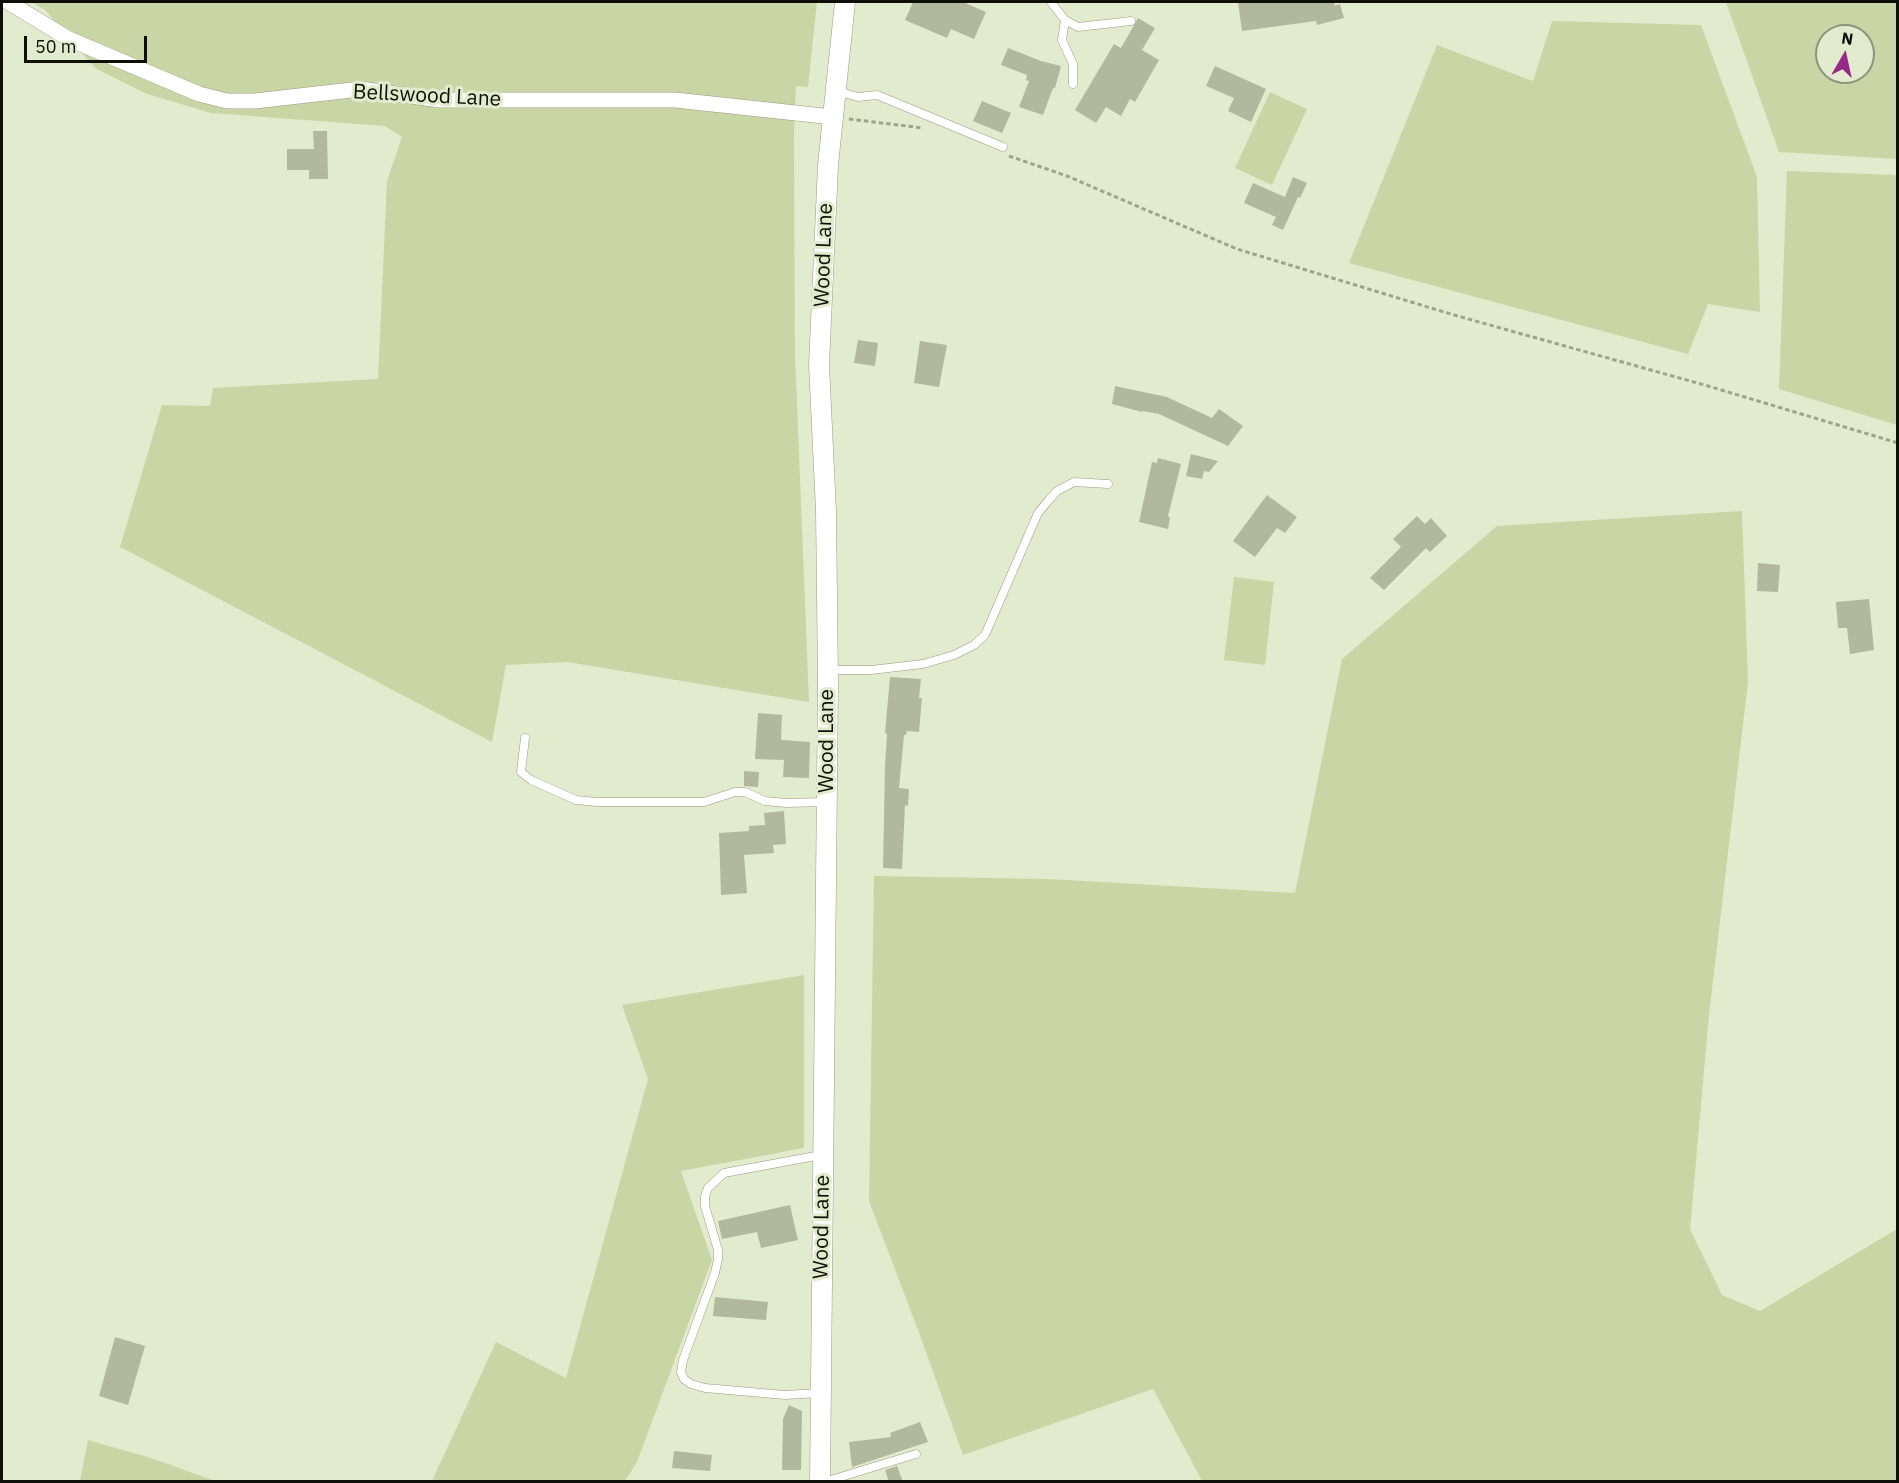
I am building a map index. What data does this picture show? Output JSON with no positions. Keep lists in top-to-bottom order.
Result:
{
  "streets": {
    "street": ["Bellswood Lane", "Wood Lane"]
  },
  "crossings": [
    ["Bellswood Lane", "Wood Lane"]
  ],
  "scale_bar": "50 m",
  "north": "top"
}
